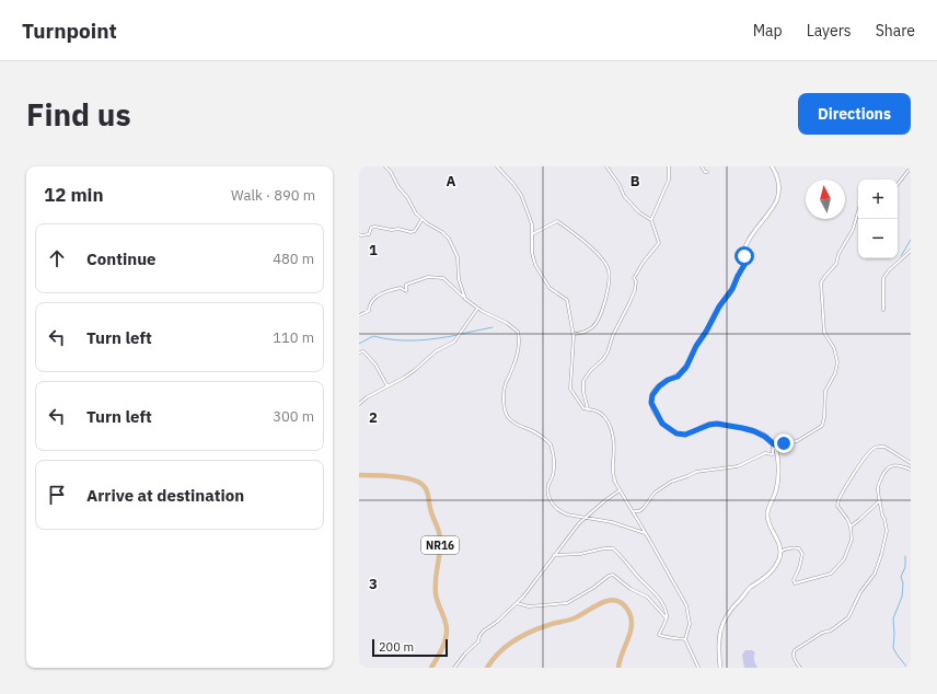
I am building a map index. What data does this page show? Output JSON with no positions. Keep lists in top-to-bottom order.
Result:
{
  "streets": {
    "main road": ["NR16"]
  },
  "scale_bar": "200 m",
  "north": "top",
  "page": {
    "header": "Turnpoint",
    "nav": ["Map", "Layers", "Share"],
    "buttons": "Directions",
    "title": "Find us",
    "heading": ["12 min", "Walk · 890 m"],
    "map_buttons": ["+", "−"],
    "list": [
      ["Continue", "480 m"],
      ["Turn left", "110 m"],
      ["Turn left", "300 m"],
      "Arrive at destination"
    ],
    "scale": "200 m"
  },
  "grid": {
    "columns": ["A", "B"],
    "rows": ["1", "2", "3"]
  }
}
